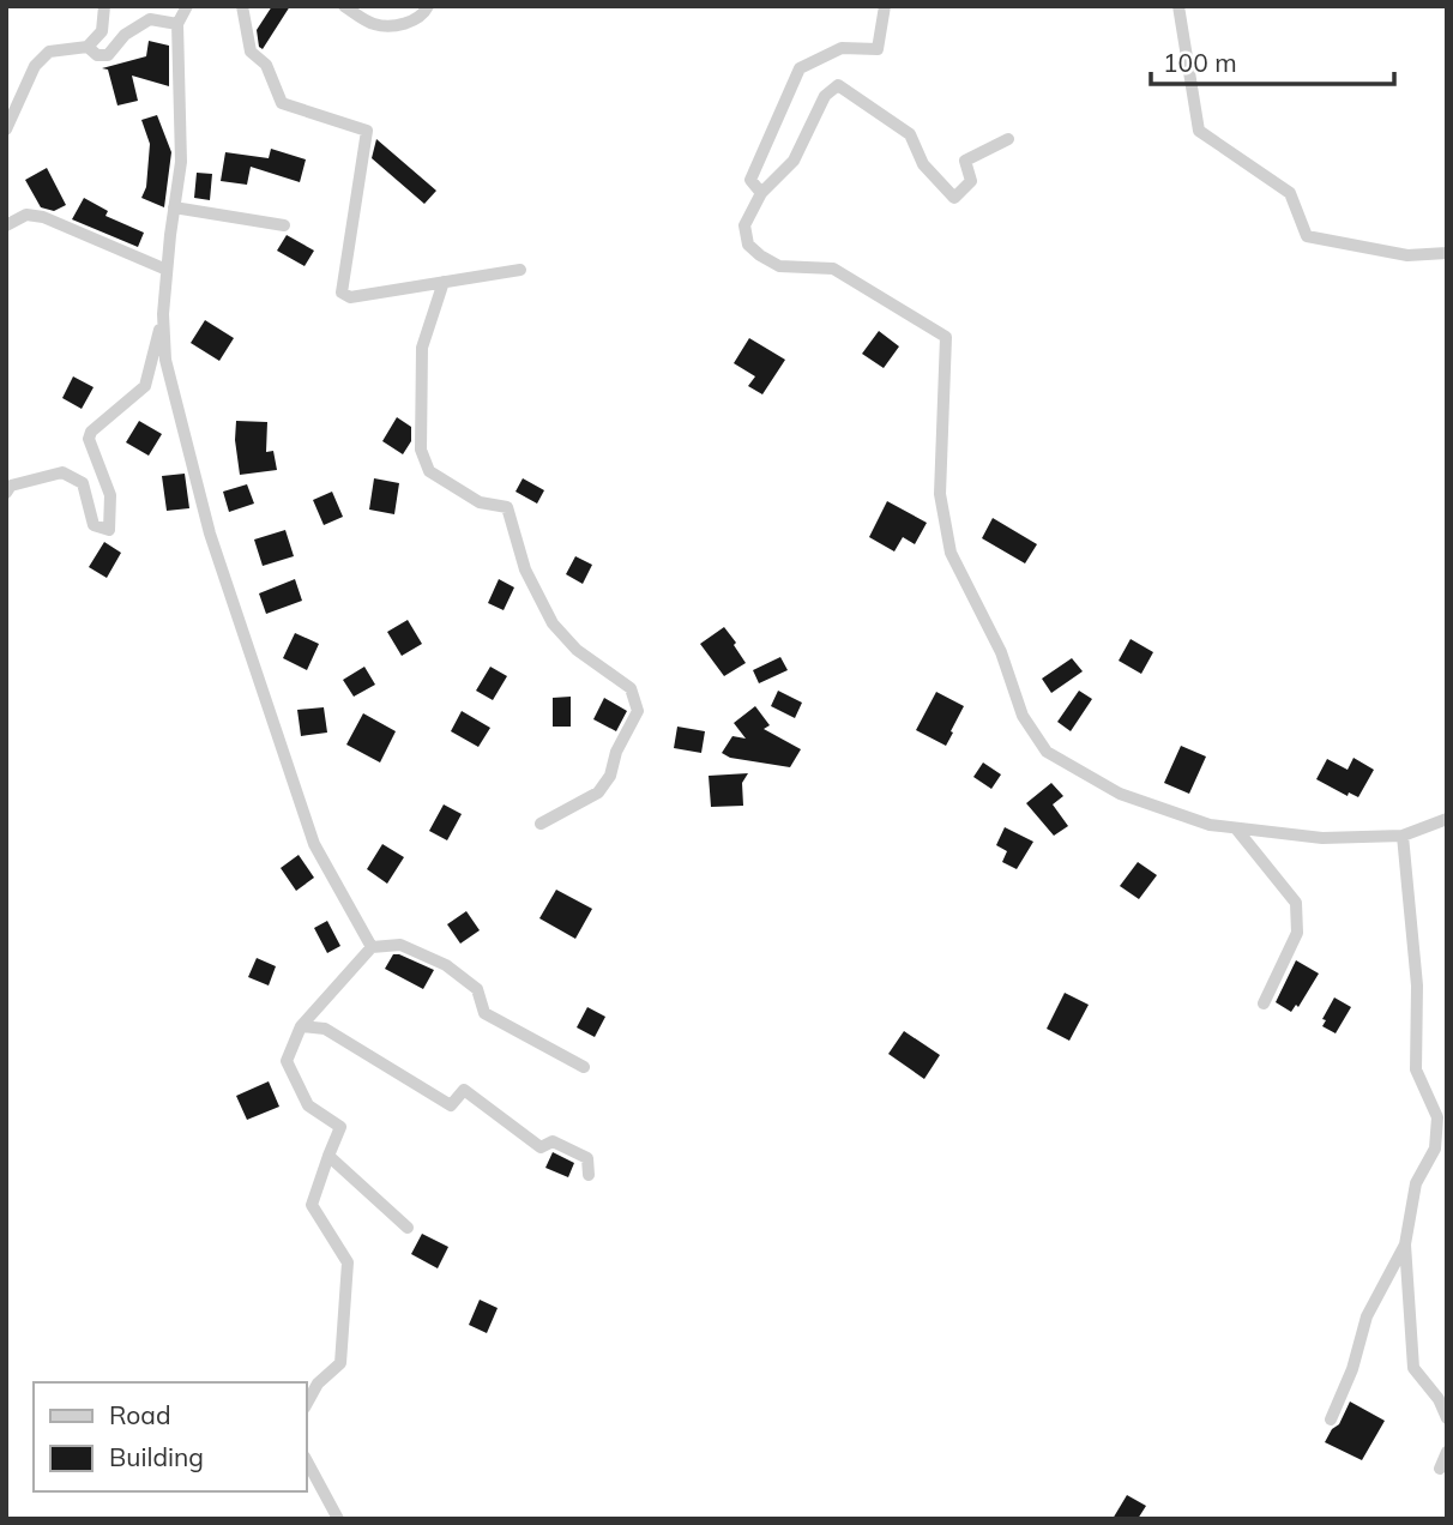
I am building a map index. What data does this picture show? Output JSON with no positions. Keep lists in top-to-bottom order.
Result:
{
  "legend": ["Road", "Building"],
  "scale_bar": "100 m"
}
